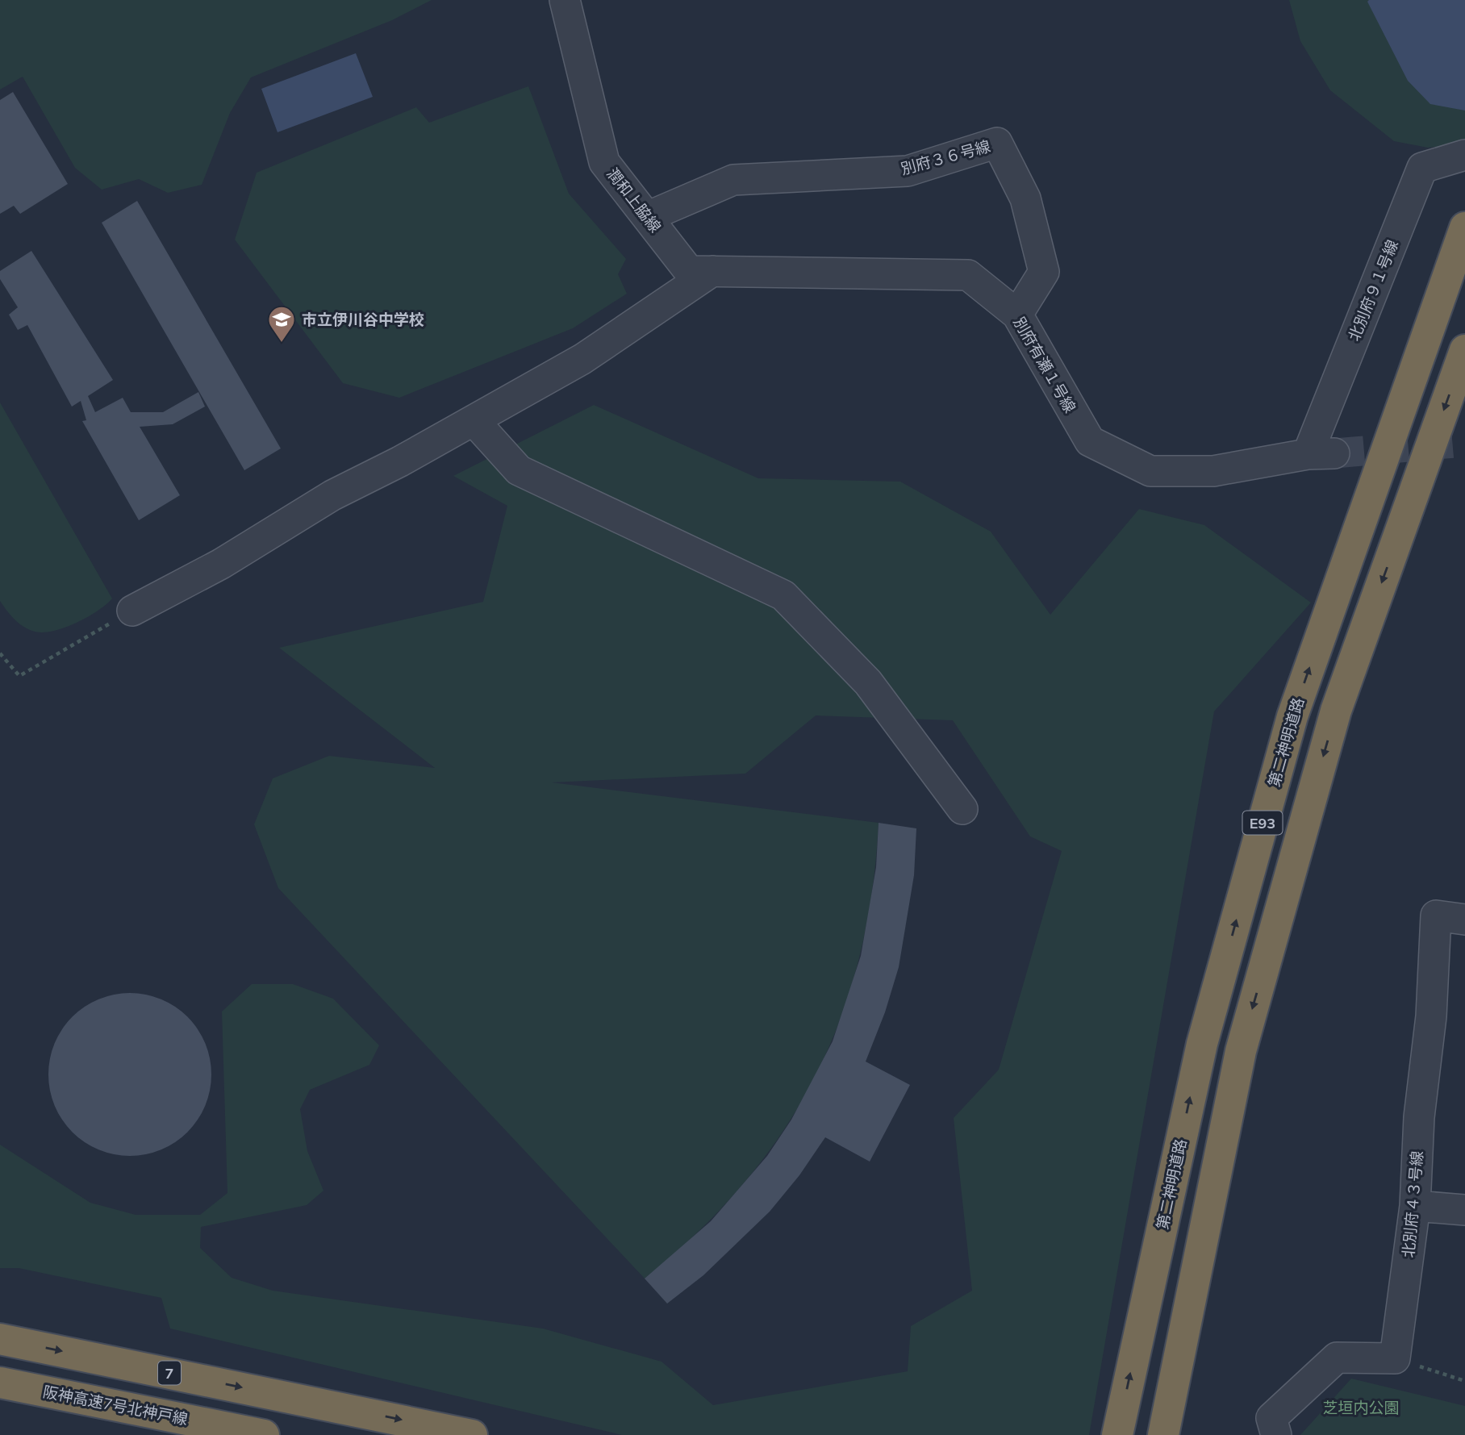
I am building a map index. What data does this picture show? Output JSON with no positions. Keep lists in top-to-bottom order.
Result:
{
  "streets": {
    "highway": [
      "第二神明道路",
      "E93",
      "7",
      "阪神高速7号北神戸線"
    ],
    "street": [
      "別府３６号線",
      "潤和上脇線",
      "北別府９１号線",
      "別府有瀬１号線",
      "北別府４３号線"
    ]
  },
  "crossings": [
    ["別府３６号線", "潤和上脇線"],
    ["別府３６号線", "別府有瀬１号線"],
    ["潤和上脇線", "別府有瀬１号線"],
    ["北別府９１号線", "別府有瀬１号線"]
  ],
  "parks": ["芝垣内公園"],
  "places": {
    "school or university": ["市立伊川谷中学校"]
  }
}
